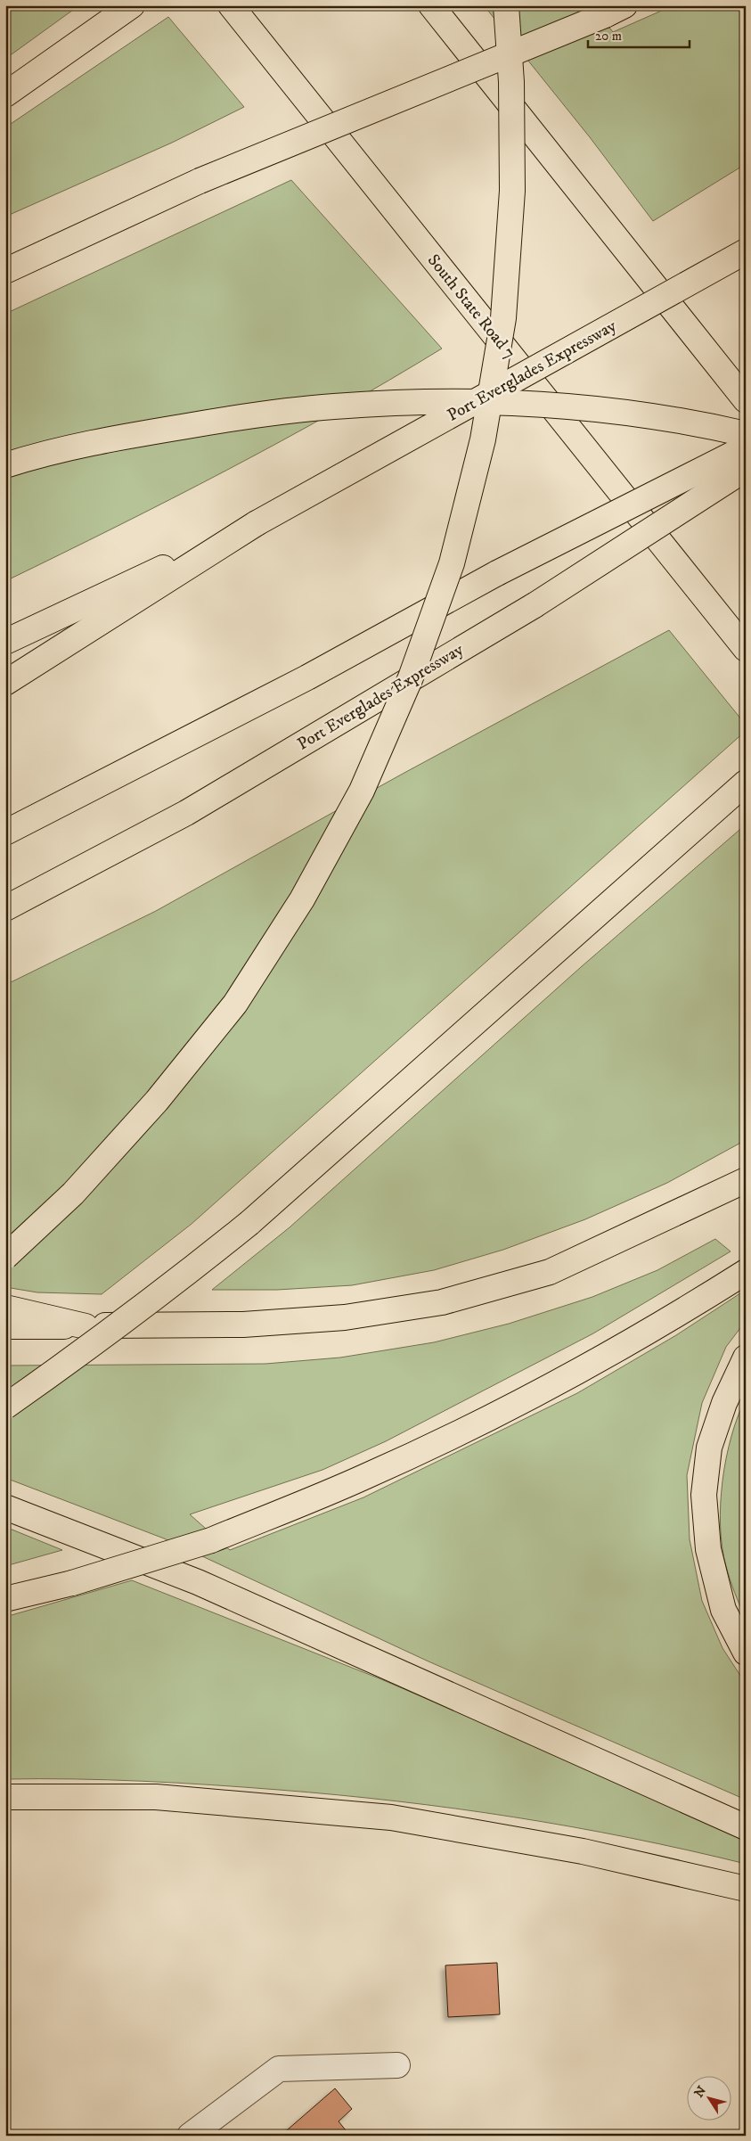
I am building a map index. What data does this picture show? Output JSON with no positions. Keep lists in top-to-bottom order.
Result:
{
  "streets": {
    "main road": ["South State Road 7", "Port Everglades Expressway"]
  },
  "scale_bar": "20 m",
  "north": "top left"
}
